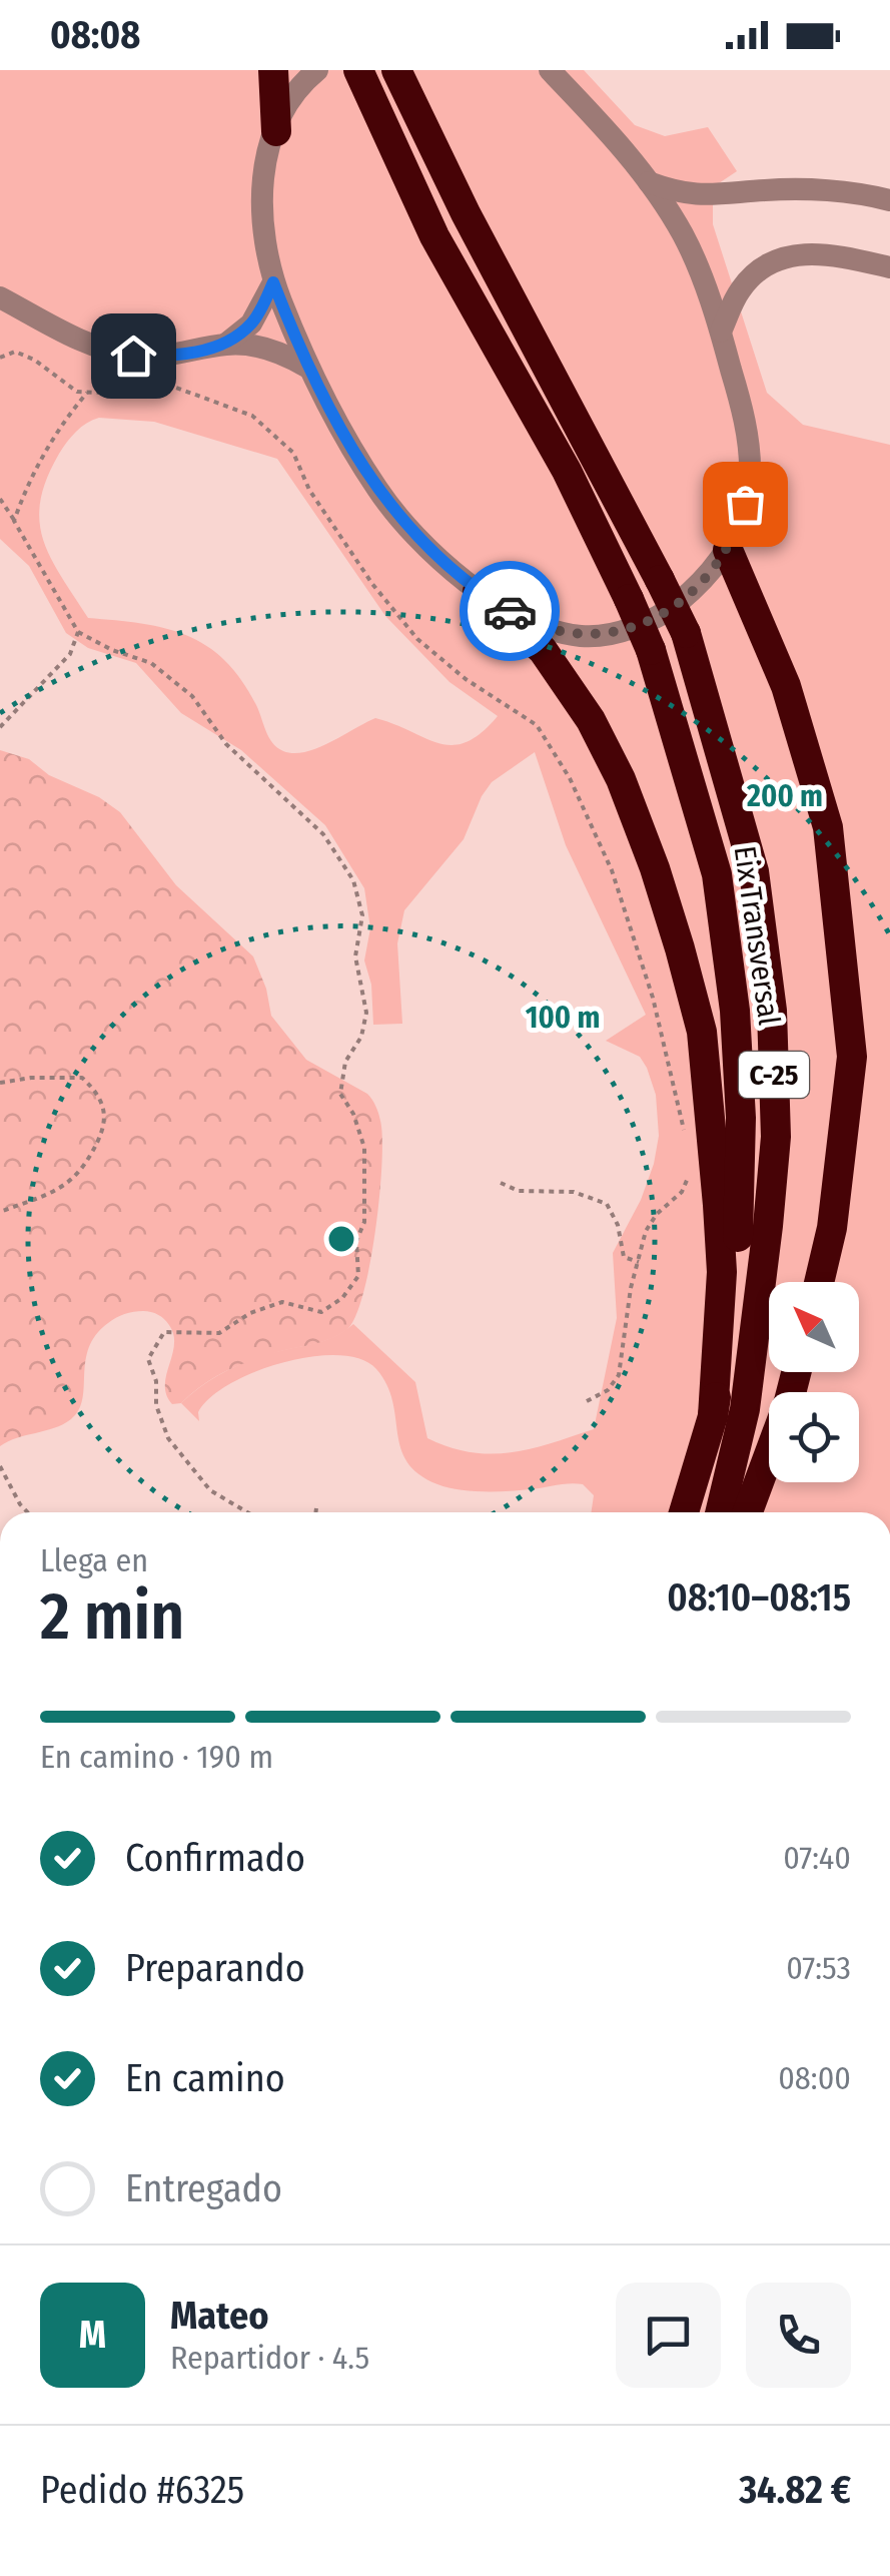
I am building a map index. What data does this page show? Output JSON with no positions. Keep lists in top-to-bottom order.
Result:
{
  "streets": {
    "highway": ["Eix Transversal", "C-25"]
  },
  "north": "top left",
  "page": {
    "status": "08:08",
    "heading": ["2 min", "Llega en", "08:10–08:15"],
    "panel": [
      "Mateo",
      "Repartidor · 4.5",
      "Pedido #6325",
      "34.82 €"
    ],
    "bar": "En camino · 190 m",
    "list": [
      ["Confirmado", "07:40"],
      ["Preparando", "07:53"],
      ["En camino", "08:00"],
      "Entregado"
    ],
    "round": "M"
  },
  "rings": ["200 m", "100 m"]
}
